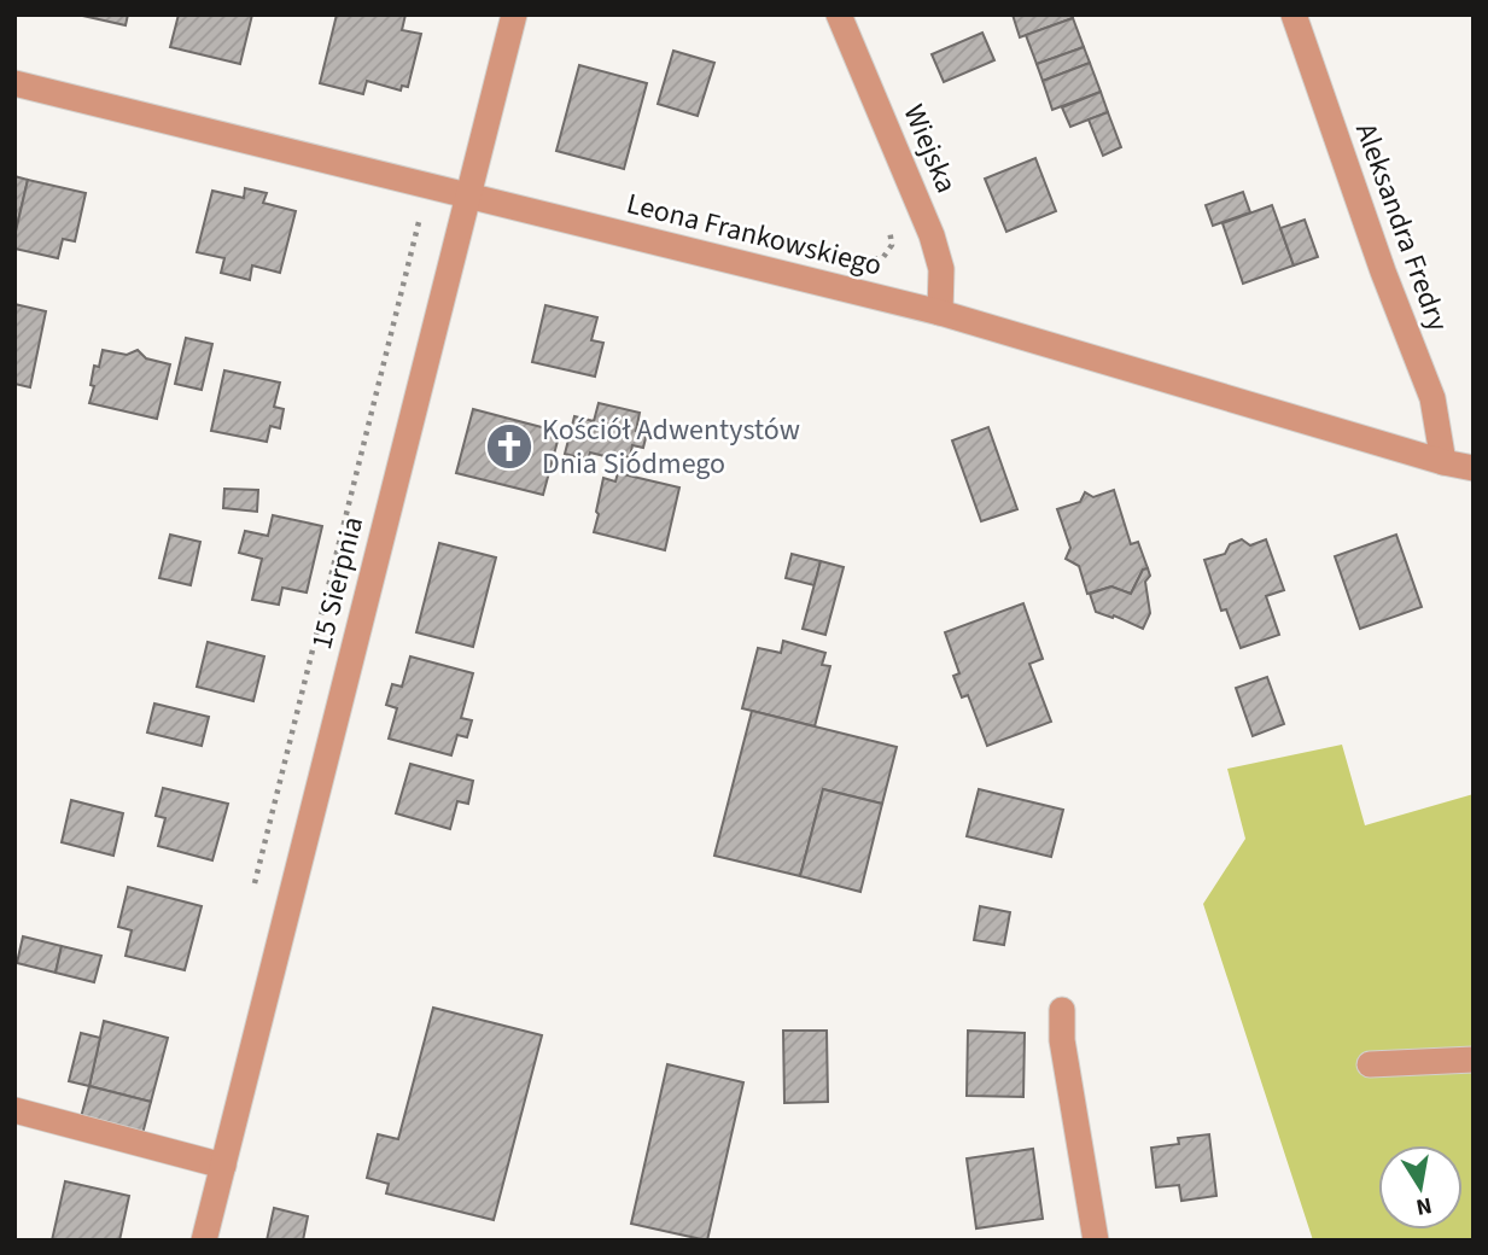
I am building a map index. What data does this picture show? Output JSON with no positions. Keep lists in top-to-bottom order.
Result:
{
  "streets": {
    "street": [
      "Wiejska",
      "Aleksandra Fredry",
      "Leona Frankowskiego",
      "15 Sierpnia"
    ]
  },
  "crossings": [
    ["Wiejska", "Leona Frankowskiego"],
    ["Aleksandra Fredry", "Leona Frankowskiego"],
    ["Leona Frankowskiego", "15 Sierpnia"]
  ],
  "places": {
    "church": ["Kościół Adwentystów Dnia Siódmego"]
  },
  "north": "bottom"
}
